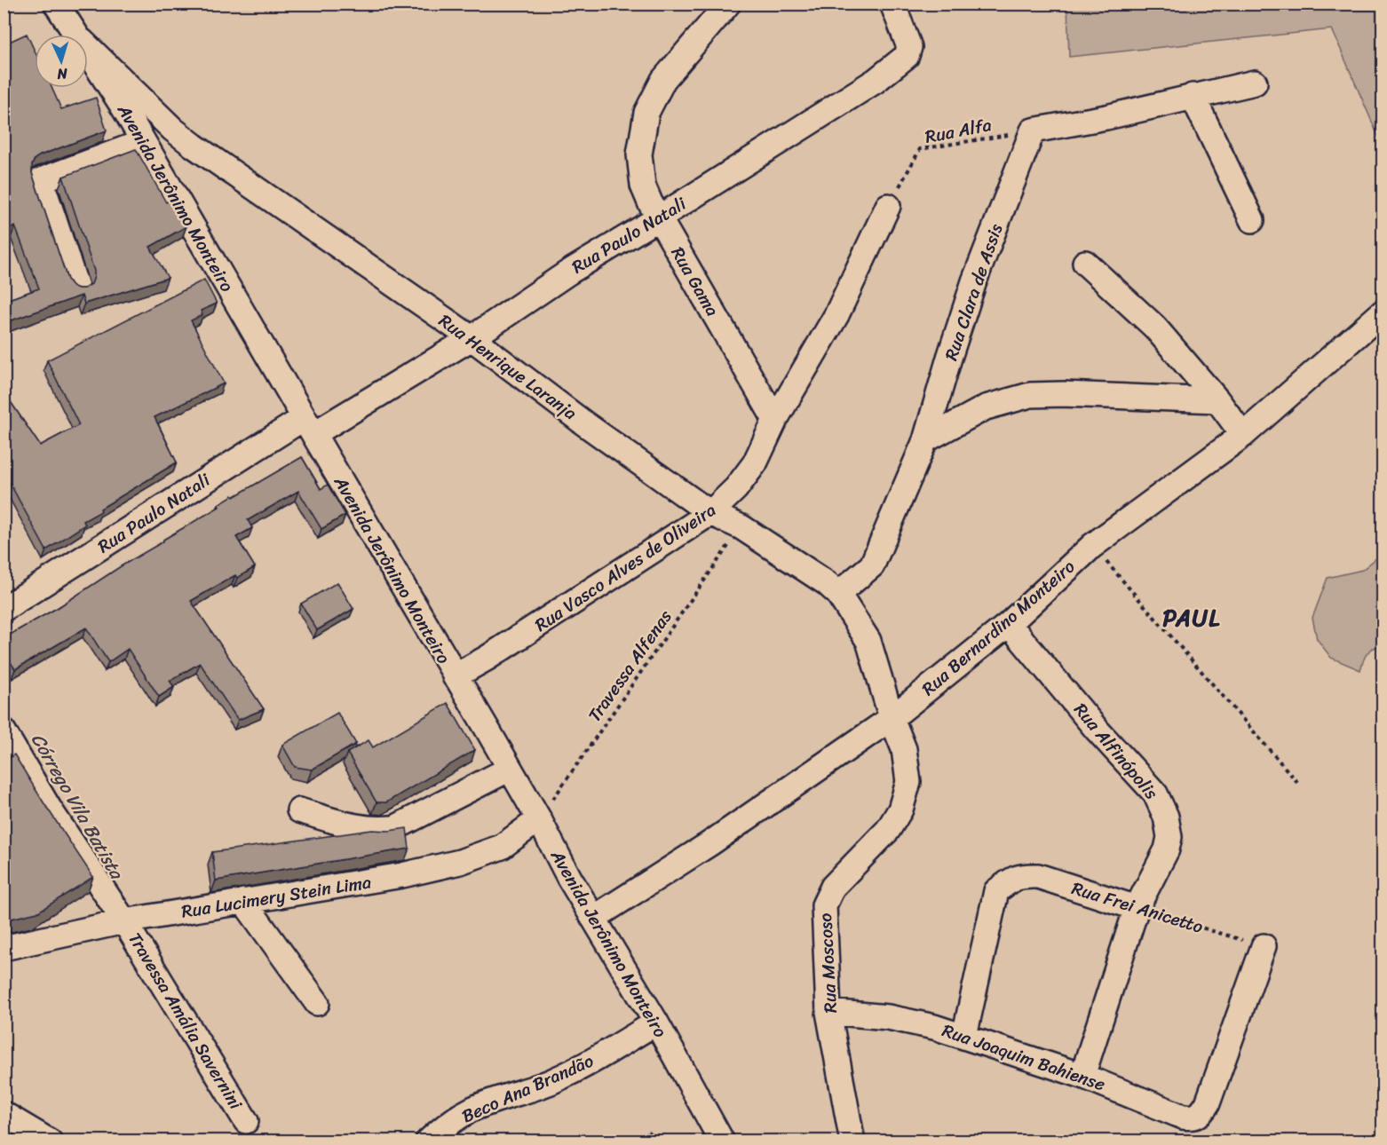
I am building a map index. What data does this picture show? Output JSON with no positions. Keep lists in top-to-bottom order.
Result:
{
  "streets": {
    "street": [
      "Avenida Jerônimo Monteiro",
      "Rua Paulo Natali",
      "Rua Gama",
      "Rua Clara de Assis",
      "Rua Henrique Laranja",
      "Rua Vasco Alves de Oliveira",
      "Rua Bernardino Monteiro",
      "Rua Alfinópolis",
      "Rua Lucimery Stein Lima",
      "Rua Frei Anicetto",
      "Rua Moscoso",
      "Travessa Amália Savernini",
      "Rua Joaquim Bahiense",
      "Beco Ana Brandão"
    ],
    "path": ["Rua Alfa", "Travessa Alfenas"]
  },
  "crossings": [
    ["Rua Alfa", "Rua Clara de Assis"],
    ["Rua Alfa", "Rua Vasco Alves de Oliveira"],
    ["Avenida Jerônimo Monteiro", "Rua Paulo Natali"],
    ["Avenida Jerônimo Monteiro", "Rua Vasco Alves de Oliveira"],
    ["Avenida Jerônimo Monteiro", "Rua Bernardino Monteiro"],
    ["Avenida Jerônimo Monteiro", "Travessa Alfenas"],
    ["Avenida Jerônimo Monteiro", "Rua Lucimery Stein Lima"],
    ["Avenida Jerônimo Monteiro", "Beco Ana Brandão"],
    ["Rua Paulo Natali", "Rua Gama"],
    ["Rua Paulo Natali", "Rua Henrique Laranja"],
    ["Rua Gama", "Rua Vasco Alves de Oliveira"],
    ["Rua Clara de Assis", "Rua Henrique Laranja"],
    ["Rua Henrique Laranja", "Rua Vasco Alves de Oliveira"],
    ["Rua Henrique Laranja", "Rua Bernardino Monteiro"],
    ["Rua Henrique Laranja", "Travessa Alfenas"],
    ["Rua Henrique Laranja", "Rua Moscoso"],
    ["Rua Bernardino Monteiro", "Rua Alfinópolis"],
    ["Rua Bernardino Monteiro", "Rua Moscoso"],
    ["Travessa Alfenas", "Rua Lucimery Stein Lima"],
    ["Rua Alfinópolis", "Rua Frei Anicetto"],
    ["Rua Alfinópolis", "Rua Joaquim Bahiense"],
    ["Rua Lucimery Stein Lima", "Travessa Amália Savernini"],
    ["Rua Frei Anicetto", "Rua Joaquim Bahiense"],
    ["Rua Moscoso", "Rua Joaquim Bahiense"]
  ],
  "districts": ["PAUL"],
  "water": ["Córrego Vila Batista"],
  "north": "bottom"
}
